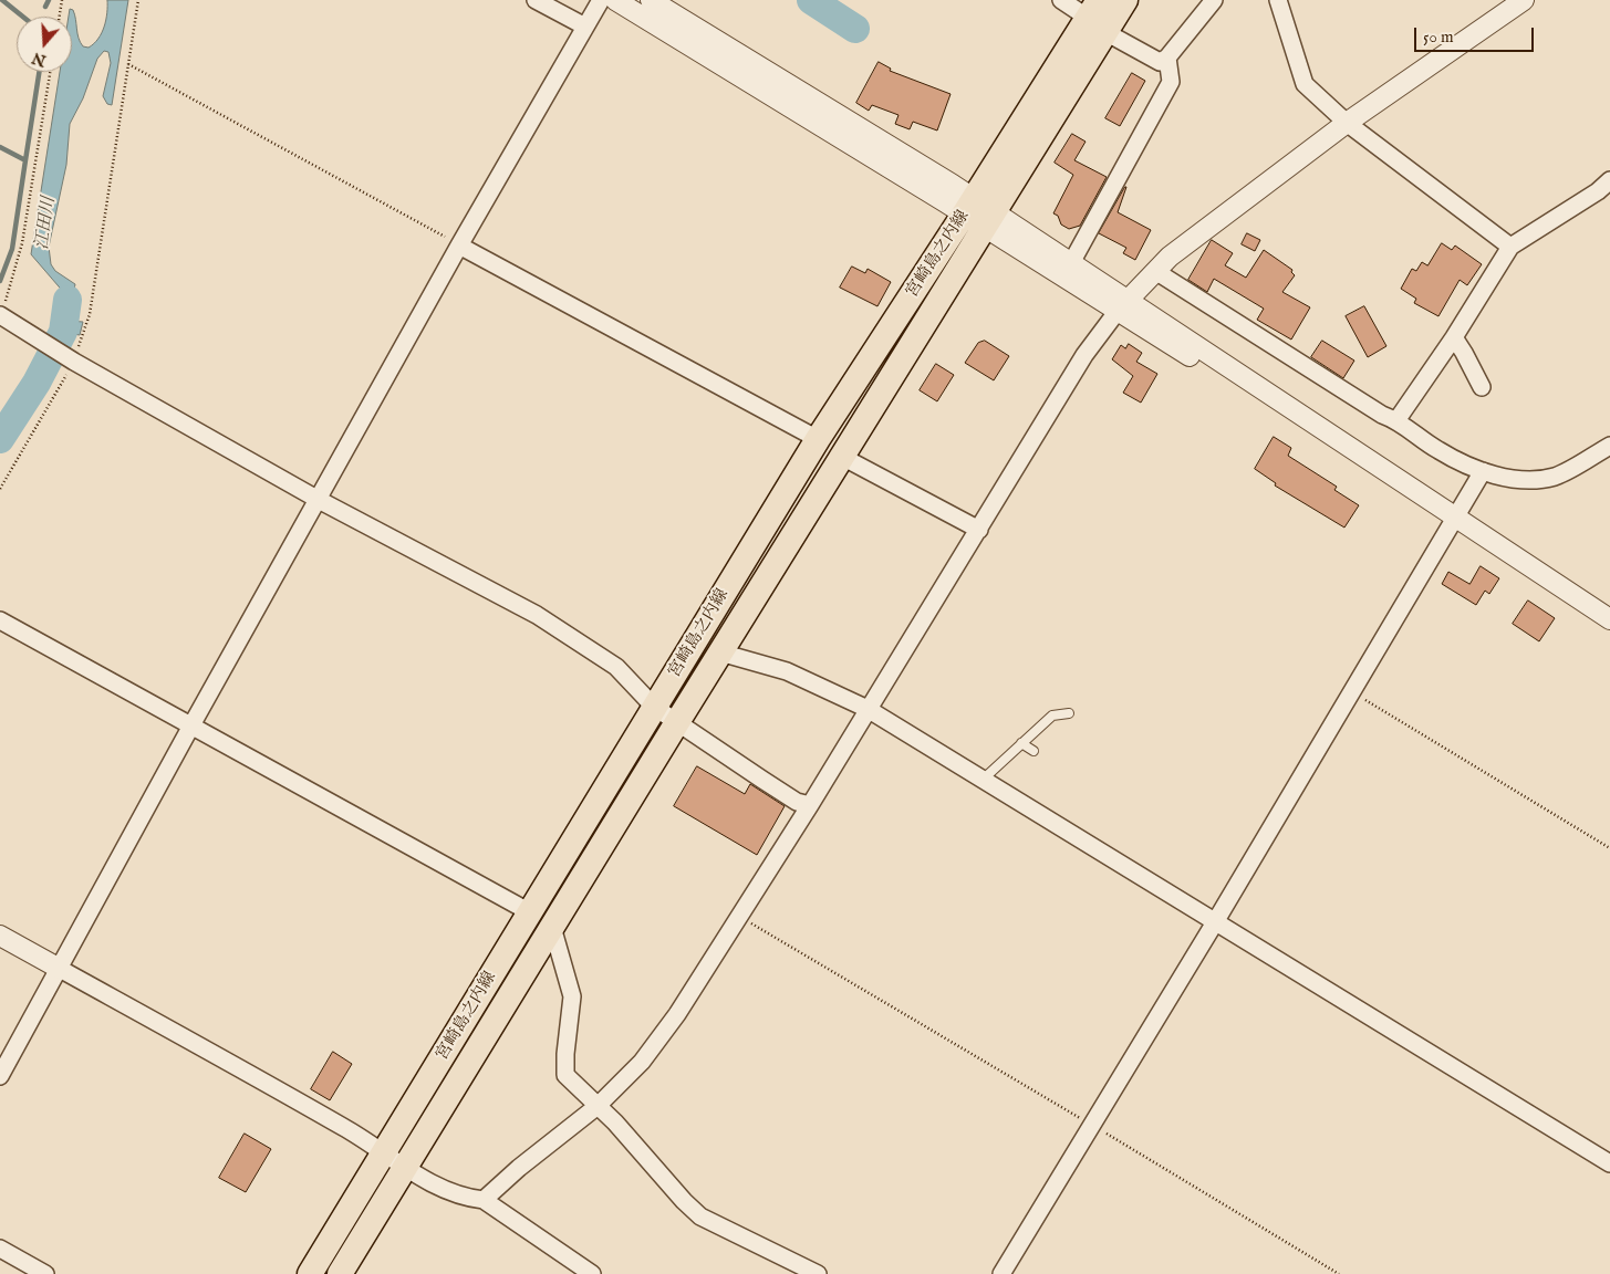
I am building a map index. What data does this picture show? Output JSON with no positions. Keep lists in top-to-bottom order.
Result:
{
  "streets": {
    "main road": ["宮崎島之内線"]
  },
  "water": ["江田川"],
  "scale_bar": "50 m",
  "north": "bottom"
}
